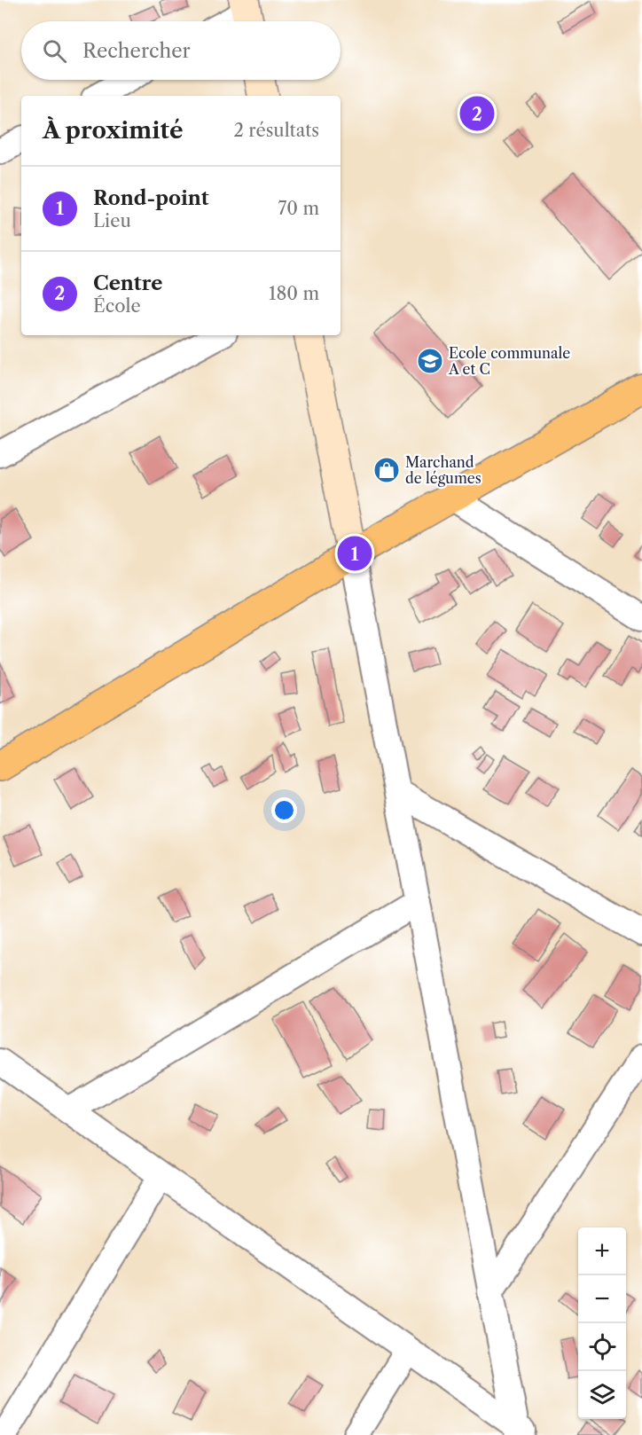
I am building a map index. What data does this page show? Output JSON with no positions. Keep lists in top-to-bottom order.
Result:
{
  "places": {
    "school or university": ["Ecole communale A et C"],
    "shop": ["Marchand de légumes"]
  },
  "page": {
    "search": "Rechercher",
    "pins": ["2", "1"],
    "heading": ["À proximité", "2 résultats"],
    "list": [
      {
        "mark": "1",
        "name": "Rond-point",
        "note": "Lieu",
        "value": "70 m"
      },
      {
        "mark": "2",
        "name": "Centre",
        "note": "École",
        "value": "180 m"
      }
    ],
    "map_buttons": ["+", "−"]
  }
}
